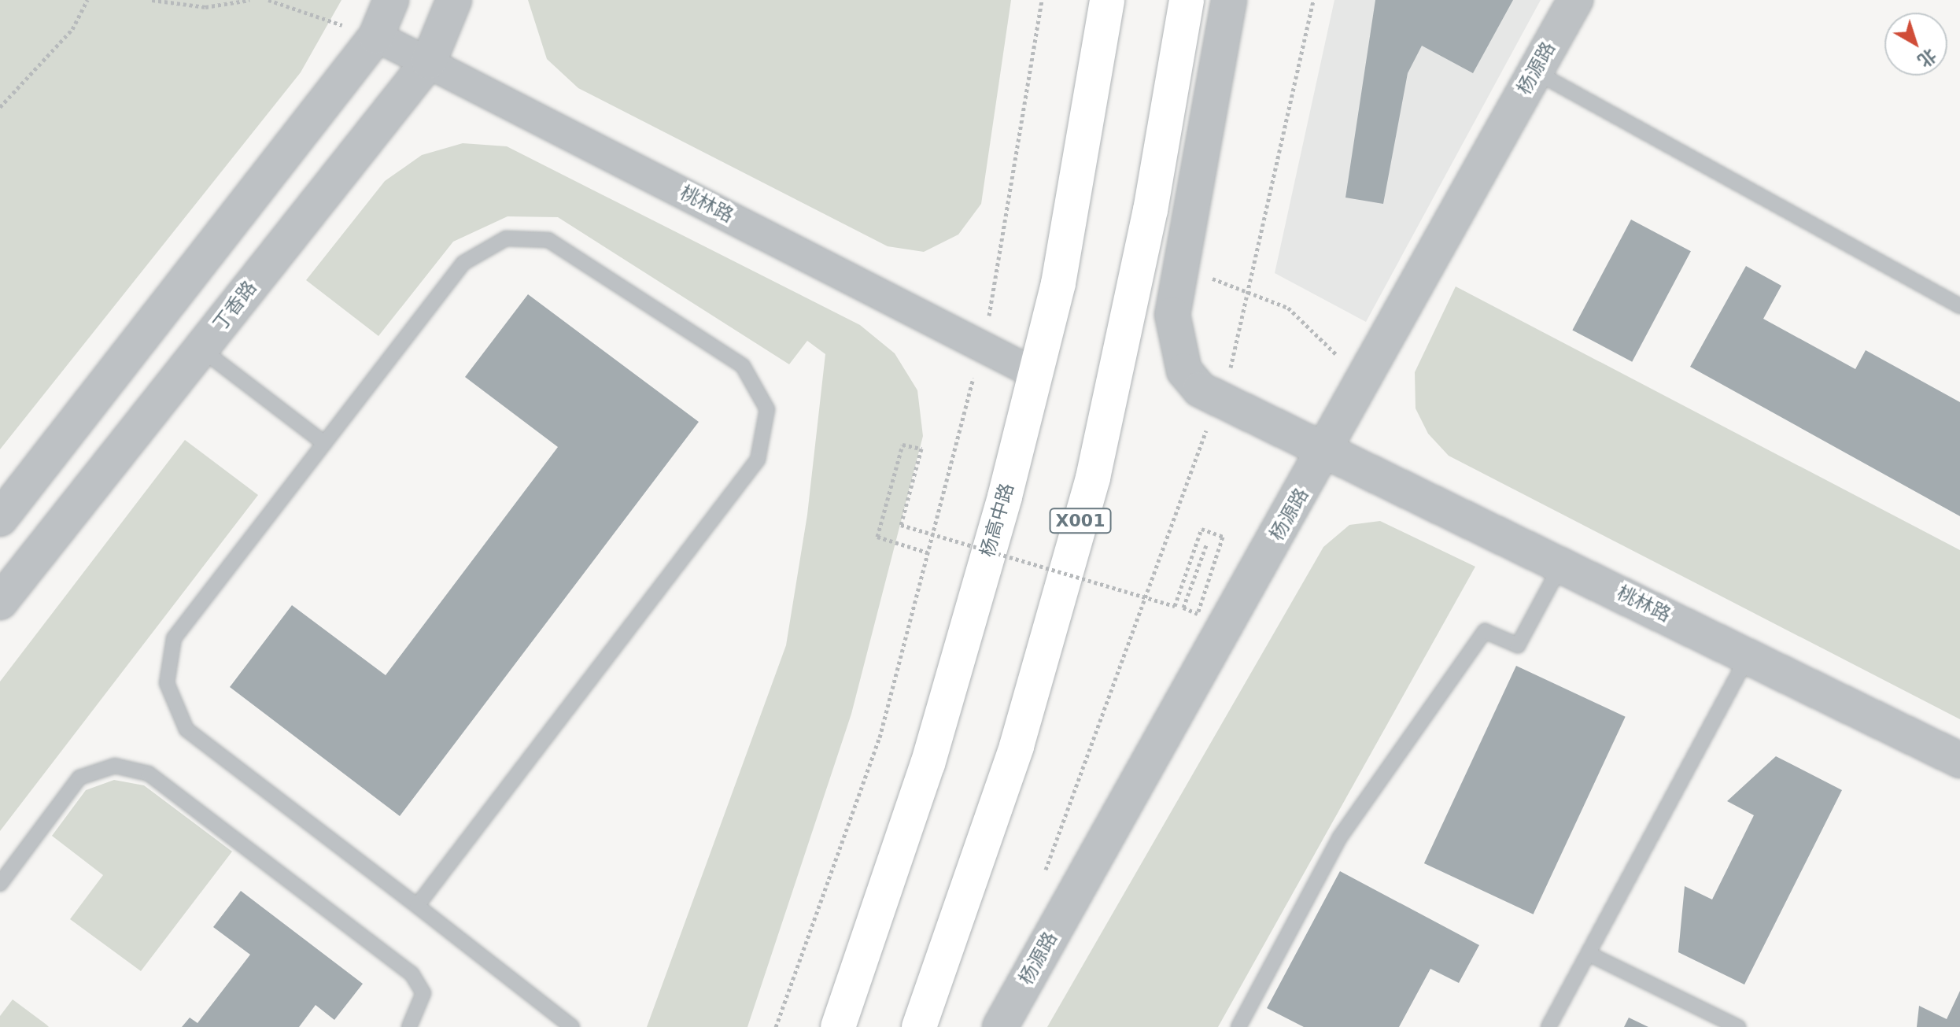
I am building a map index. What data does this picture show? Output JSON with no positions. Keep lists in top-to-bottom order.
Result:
{
  "streets": {
    "highway": ["杨高中路", "X001"],
    "street": ["杨源路", "桃林路", "丁香路"]
  },
  "crossings": [
    ["杨源路", "桃林路"],
    ["桃林路", "丁香路"],
    ["桃林路", "杨高中路"]
  ],
  "north": "bottom right"
}
